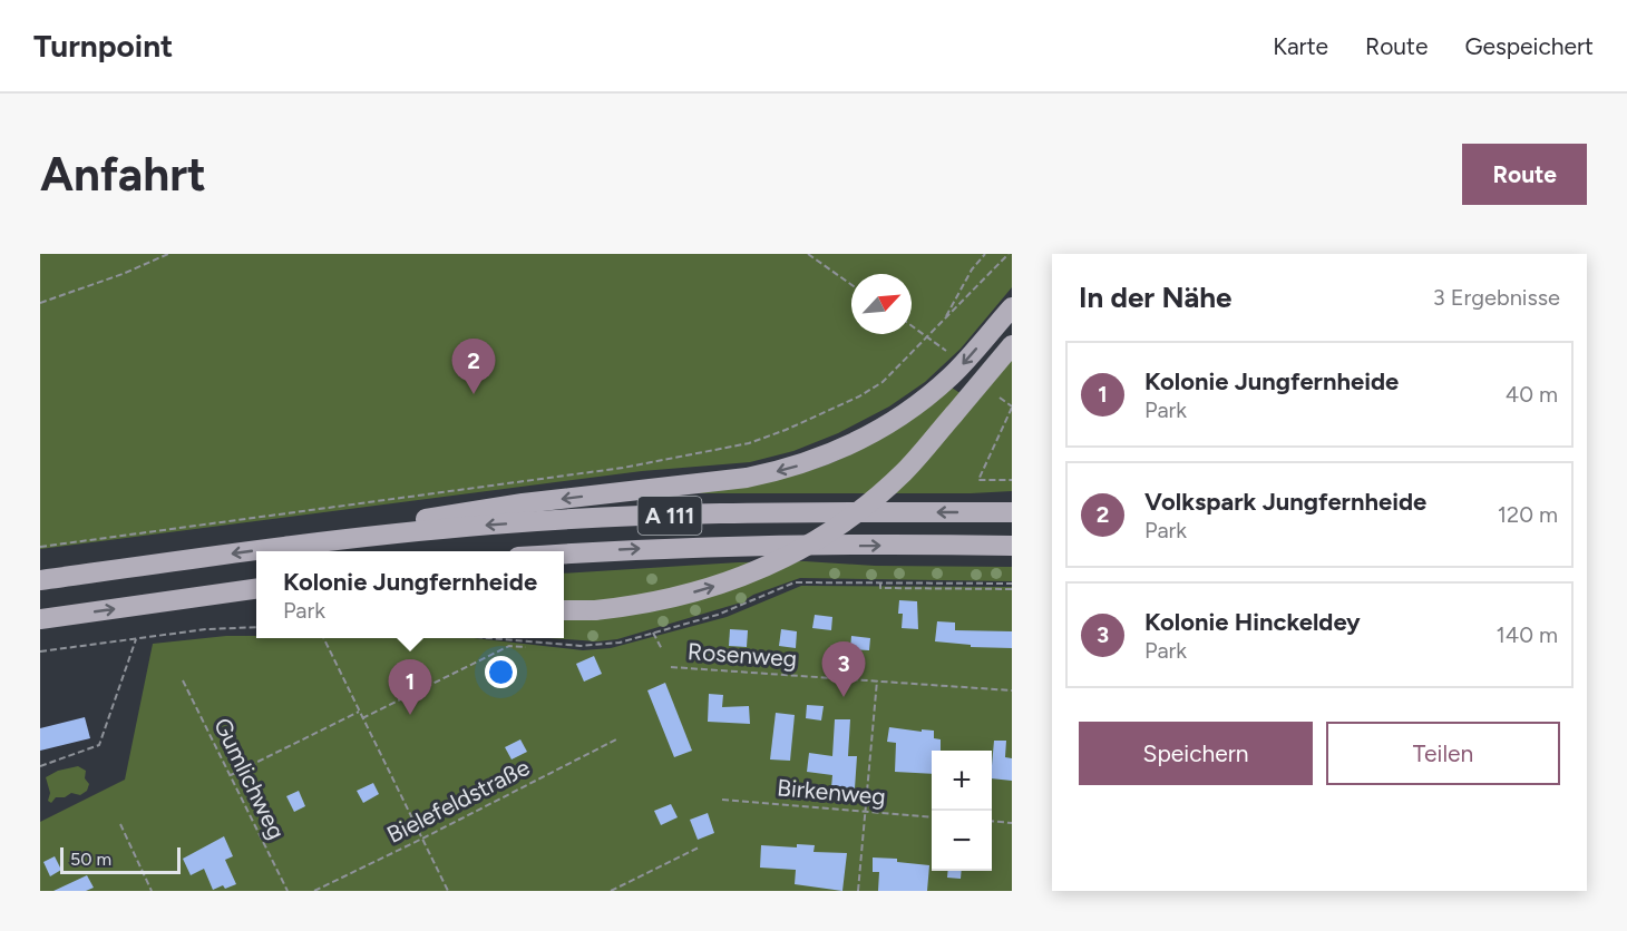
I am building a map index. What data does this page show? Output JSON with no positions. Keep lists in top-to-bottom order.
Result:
{
  "streets": {
    "highway": ["A 111"],
    "path": [
      "Rosenweg",
      "Gumlichweg",
      "Birkenweg",
      "Bielefeldstraße"
    ]
  },
  "scale_bar": "50 m",
  "north": "top right",
  "page": {
    "header": "Turnpoint",
    "nav": ["Karte", "Route", "Gespeichert"],
    "buttons": [
      "Route",
      ["Speichern", "Teilen"]
    ],
    "title": "Anfahrt",
    "heading": ["In der Nähe", "3 Ergebnisse"],
    "pins": ["2", "3", "1"],
    "list": [
      {
        "mark": "1",
        "name": "Kolonie Jungfernheide",
        "note": "Park",
        "value": "40 m"
      },
      {
        "mark": "2",
        "name": "Volkspark Jungfernheide",
        "note": "Park",
        "value": "120 m"
      },
      {
        "mark": "3",
        "name": "Kolonie Hinckeldey",
        "note": "Park",
        "value": "140 m"
      }
    ],
    "popup": ["Kolonie Jungfernheide", "Park"],
    "map_buttons": ["+", "−"],
    "scale": "50 m"
  }
}
